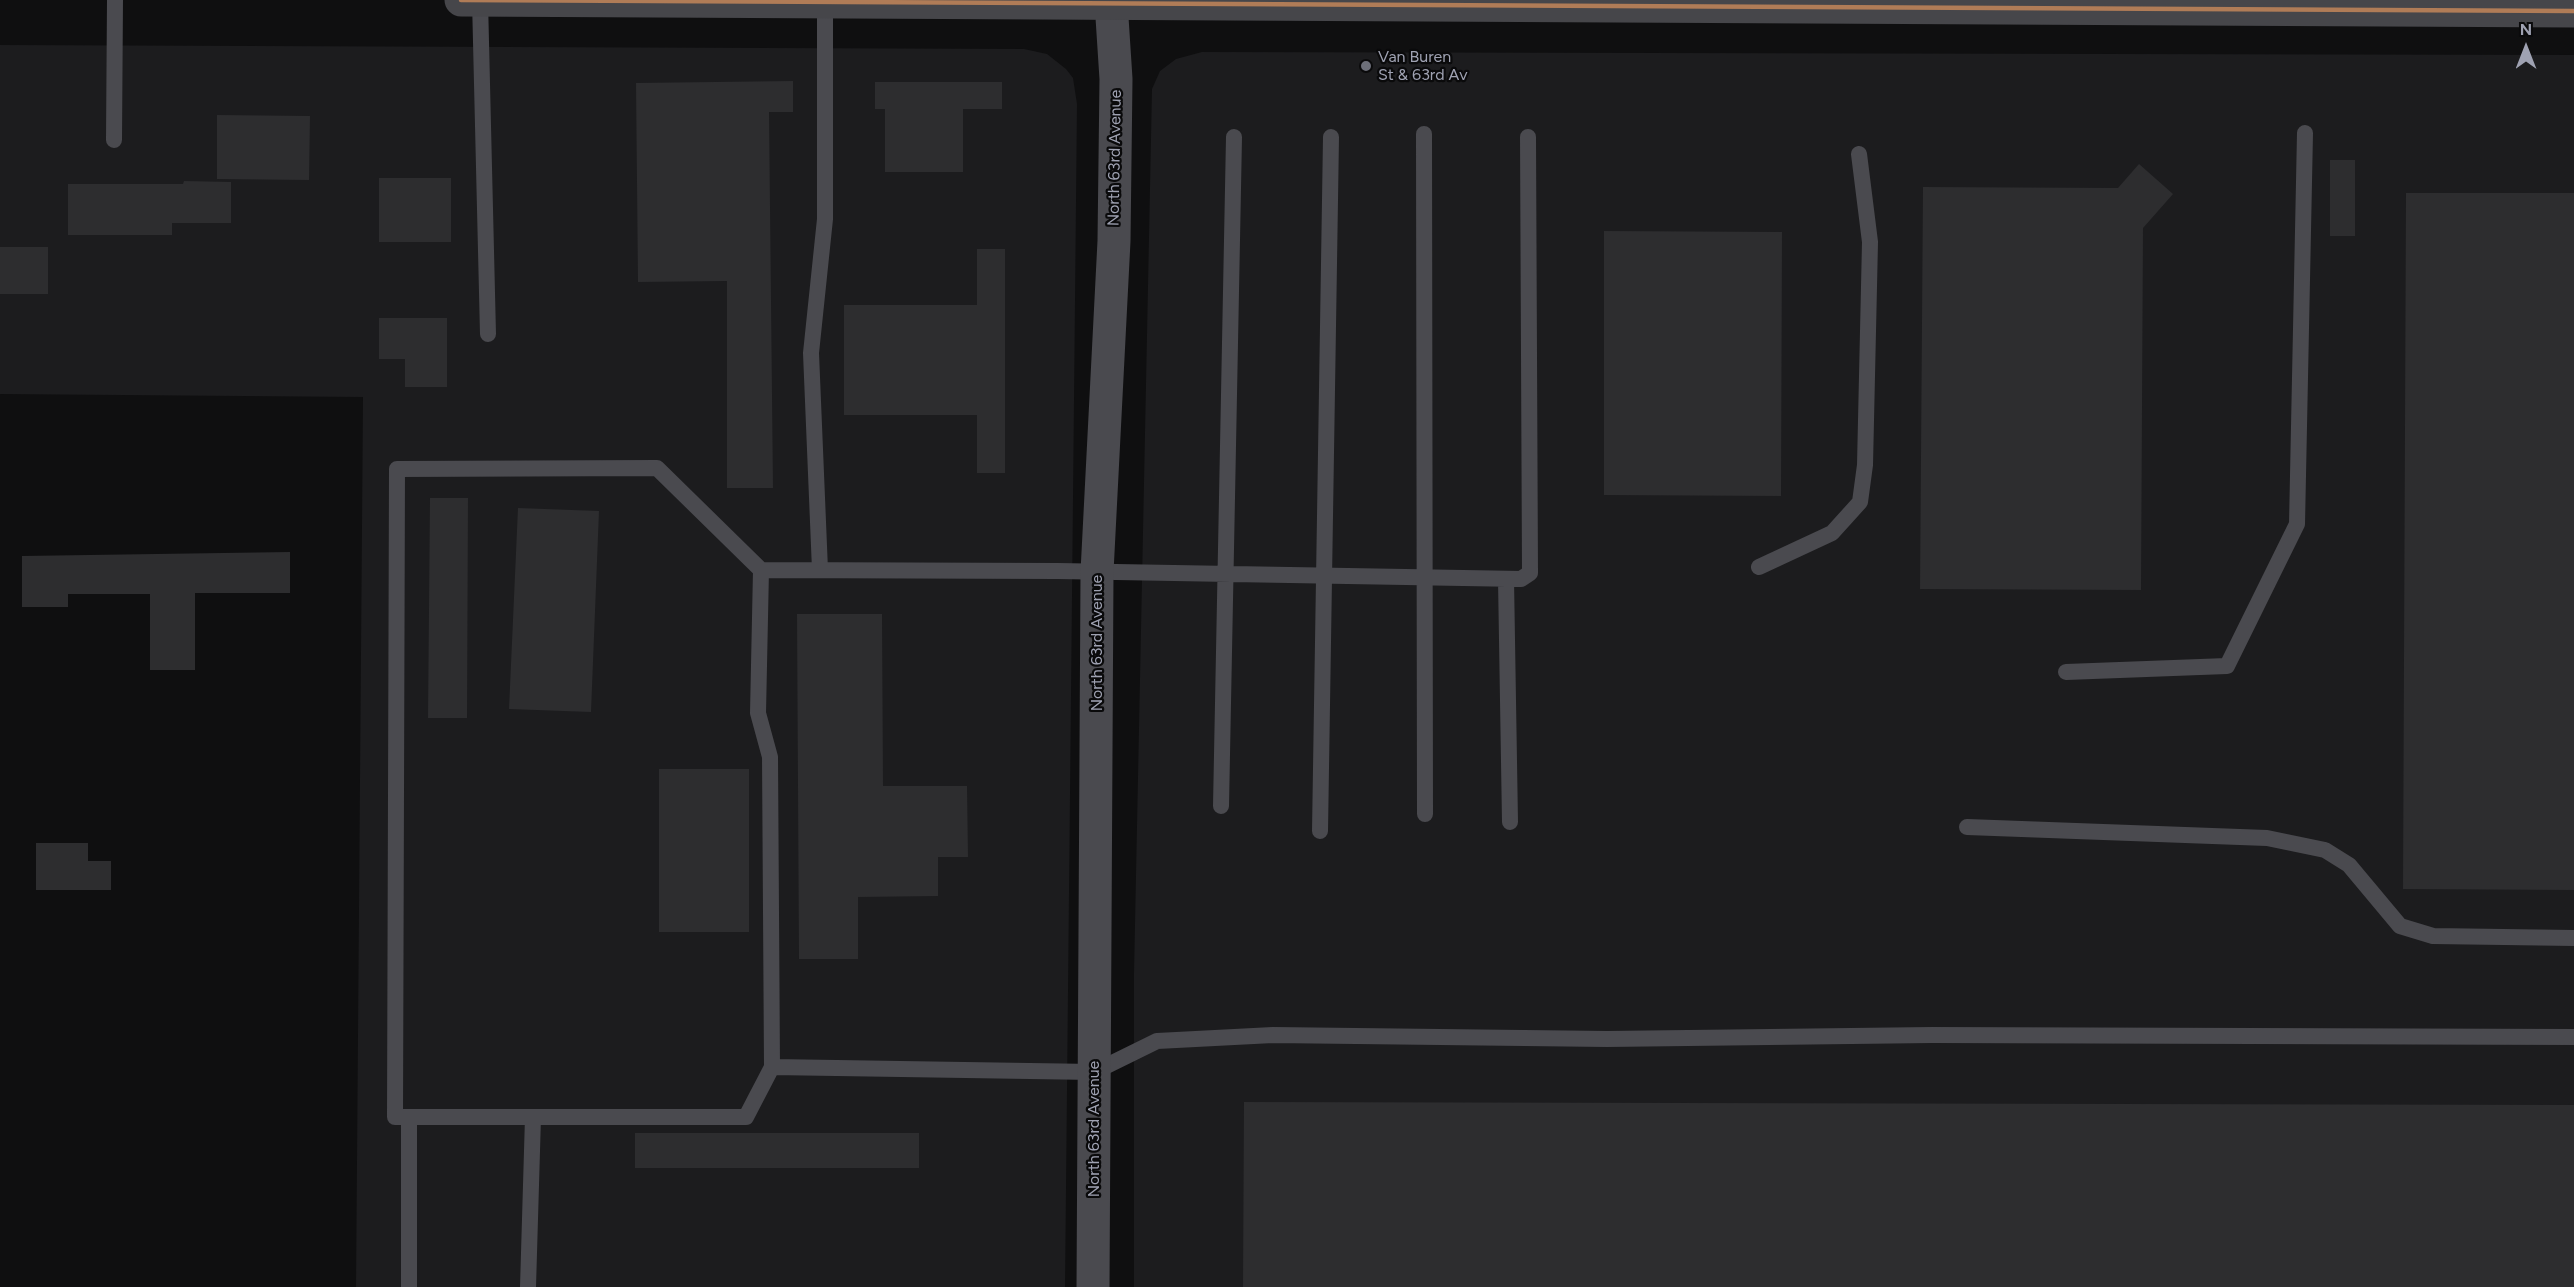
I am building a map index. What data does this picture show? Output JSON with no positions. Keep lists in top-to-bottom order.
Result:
{
  "streets": {
    "street": ["North 63rd Avenue"]
  },
  "places": ["Van Buren St & 63rd Av"],
  "north": "top"
}
